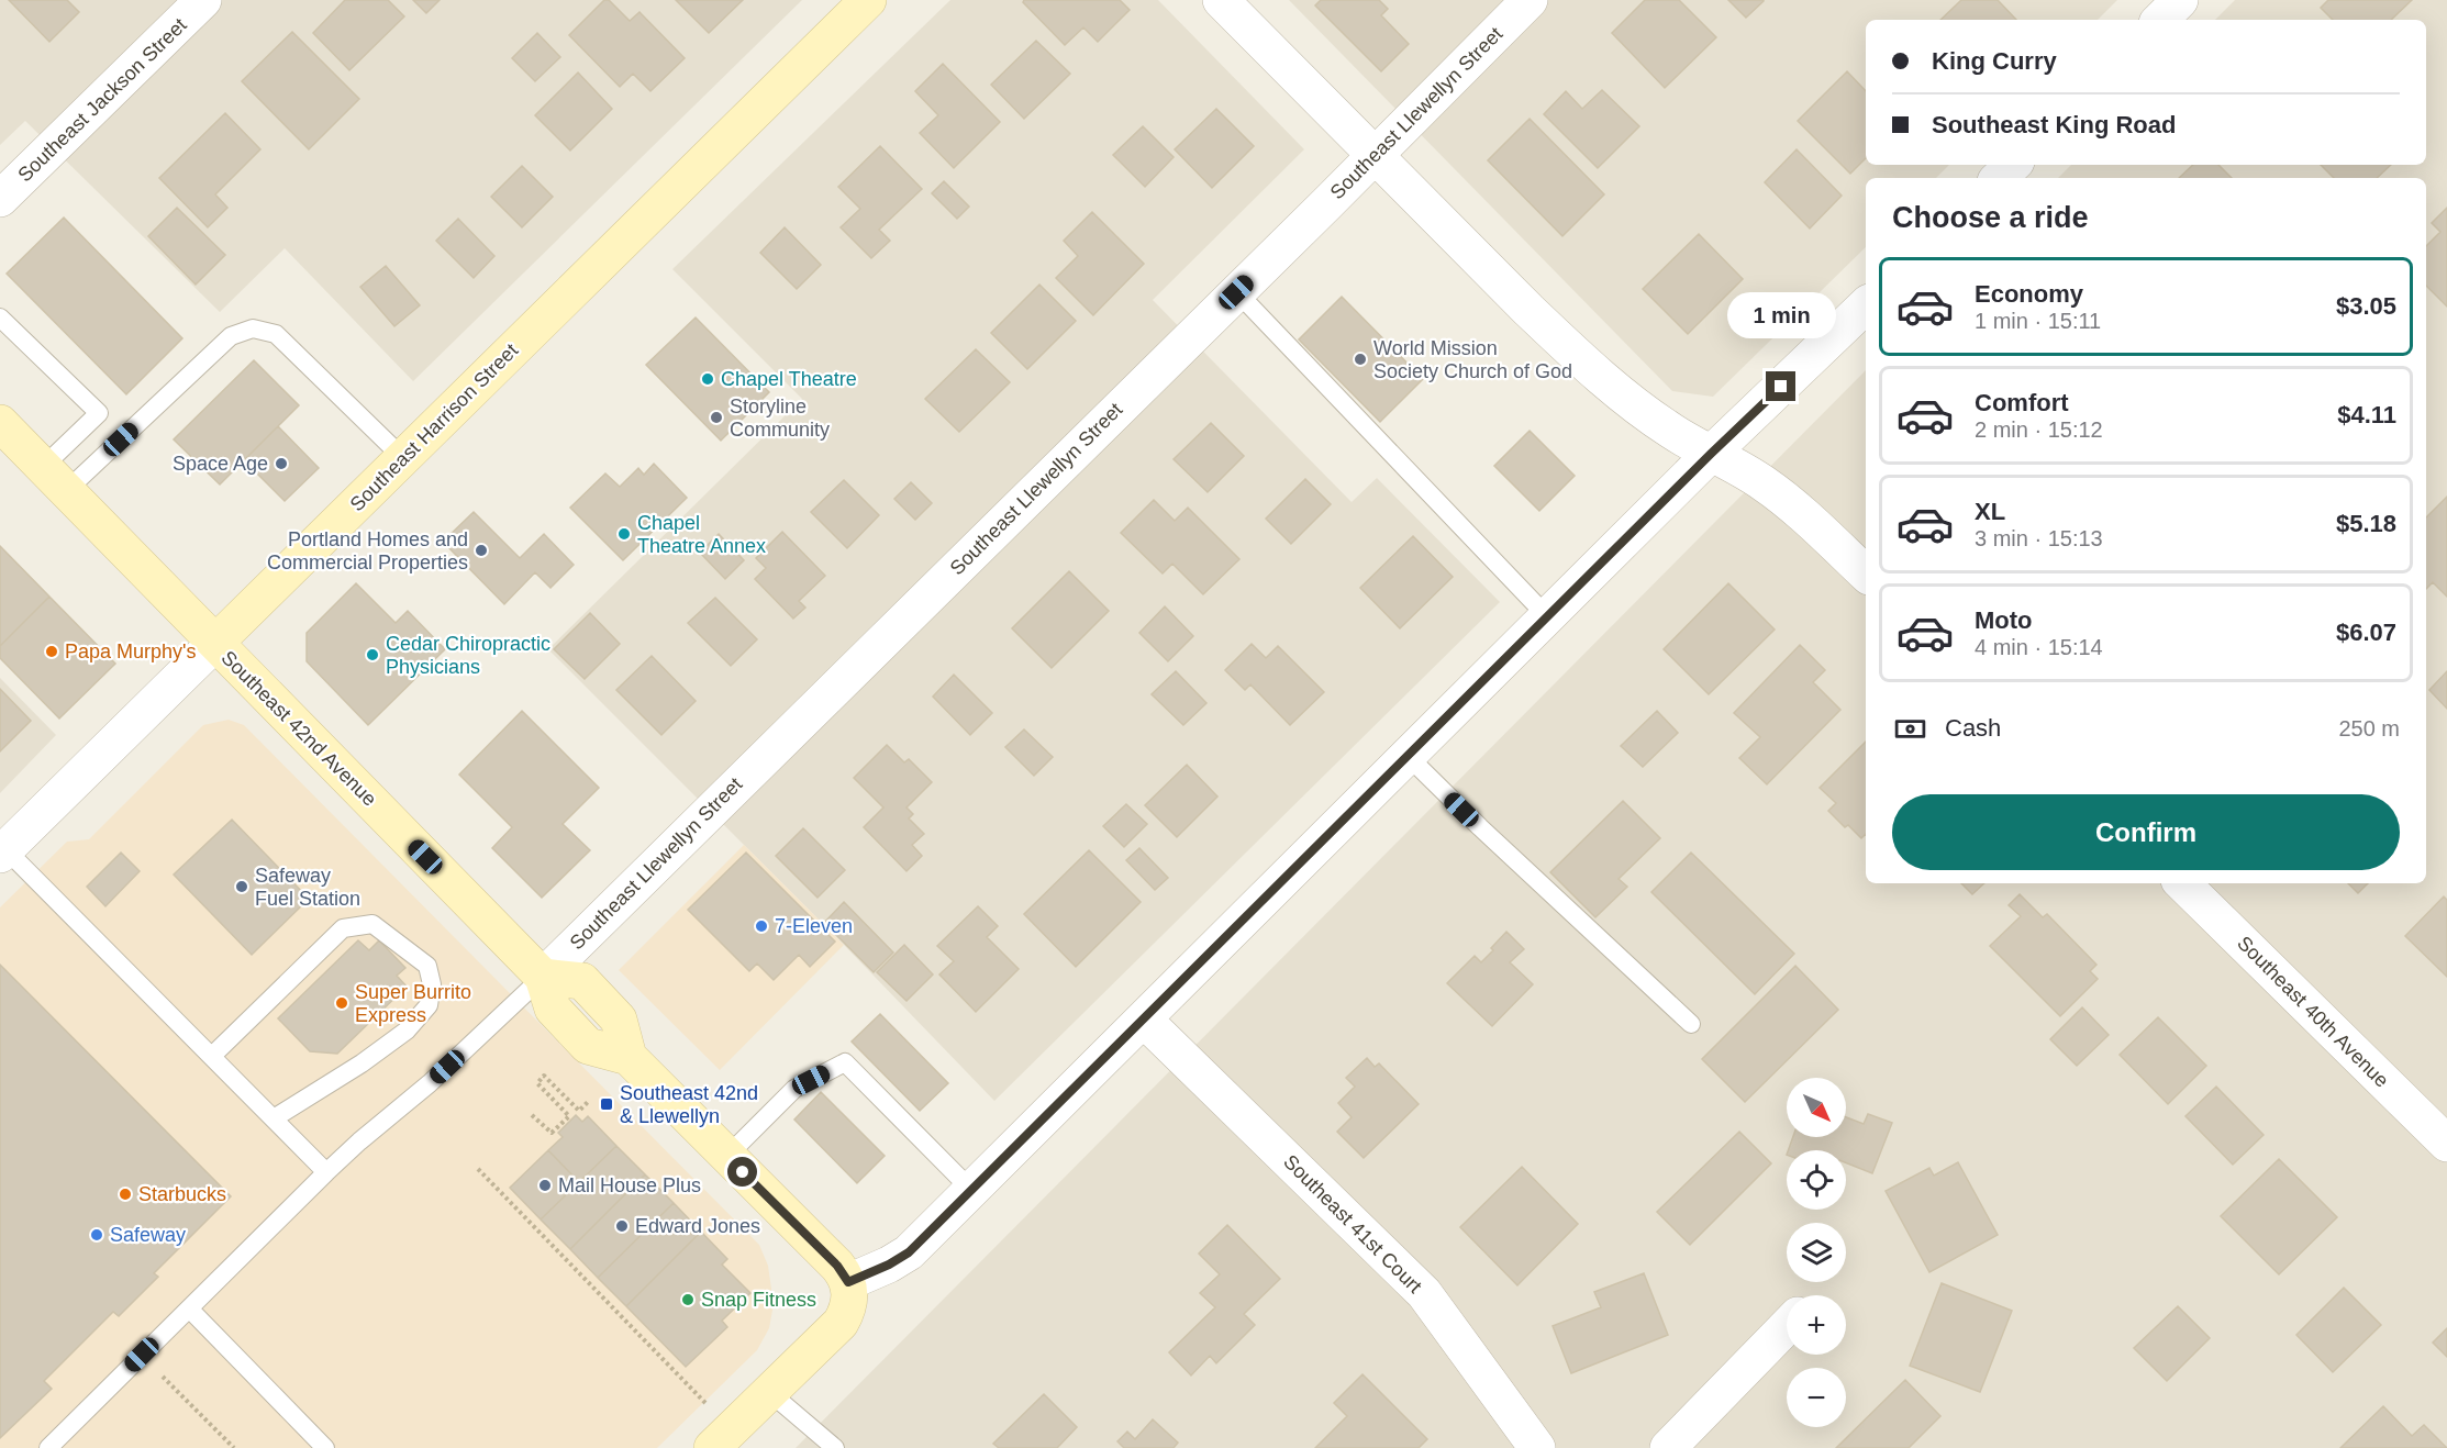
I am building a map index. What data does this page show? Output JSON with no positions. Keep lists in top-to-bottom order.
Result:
{
  "streets": {
    "main road": ["Southeast Harrison Street", "Southeast 42nd Avenue"],
    "street": [
      "Southeast Jackson Street",
      "Southeast Llewellyn Street",
      "Southeast 40th Avenue",
      "Southeast 41st Court"
    ]
  },
  "crossings": [
    ["Southeast Llewellyn Street", "Southeast 42nd Avenue"],
    ["Southeast Harrison Street", "Southeast 42nd Avenue"]
  ],
  "places": {
    "other": [
      "World Mission Society Church of God",
      "Chapel Theatre",
      "Storyline Community",
      "Space Age",
      "Chapel Theatre Annex",
      "Portland Homes and Commercial Properties",
      "Papa Murphy's",
      "Cedar Chiropractic Physicians",
      "Safeway Fuel Station",
      "7-Eleven",
      "Super Burrito Express",
      "Mail House Plus",
      "Starbucks",
      "Edward Jones",
      "Safeway",
      "Snap Fitness"
    ],
    "transit": ["Southeast 42nd & Llewellyn"]
  },
  "north": "bottom right",
  "page": {
    "banner": ["King Curry", "Southeast King Road"],
    "heading": "Choose a ride",
    "list": [
      {
        "name": "Economy",
        "note": "1 min · 15:11",
        "value": "$3.05"
      },
      {
        "name": "Comfort",
        "note": "2 min · 15:12",
        "value": "$4.11"
      },
      {
        "name": "XL",
        "note": "3 min · 15:13",
        "value": "$5.18"
      },
      {
        "name": "Moto",
        "note": "4 min · 15:14",
        "value": "$6.07"
      }
    ],
    "bubble": "1 min",
    "pay": ["Cash", "250 m"],
    "buttons": "Confirm",
    "map_buttons": ["+", "−"]
  }
}
